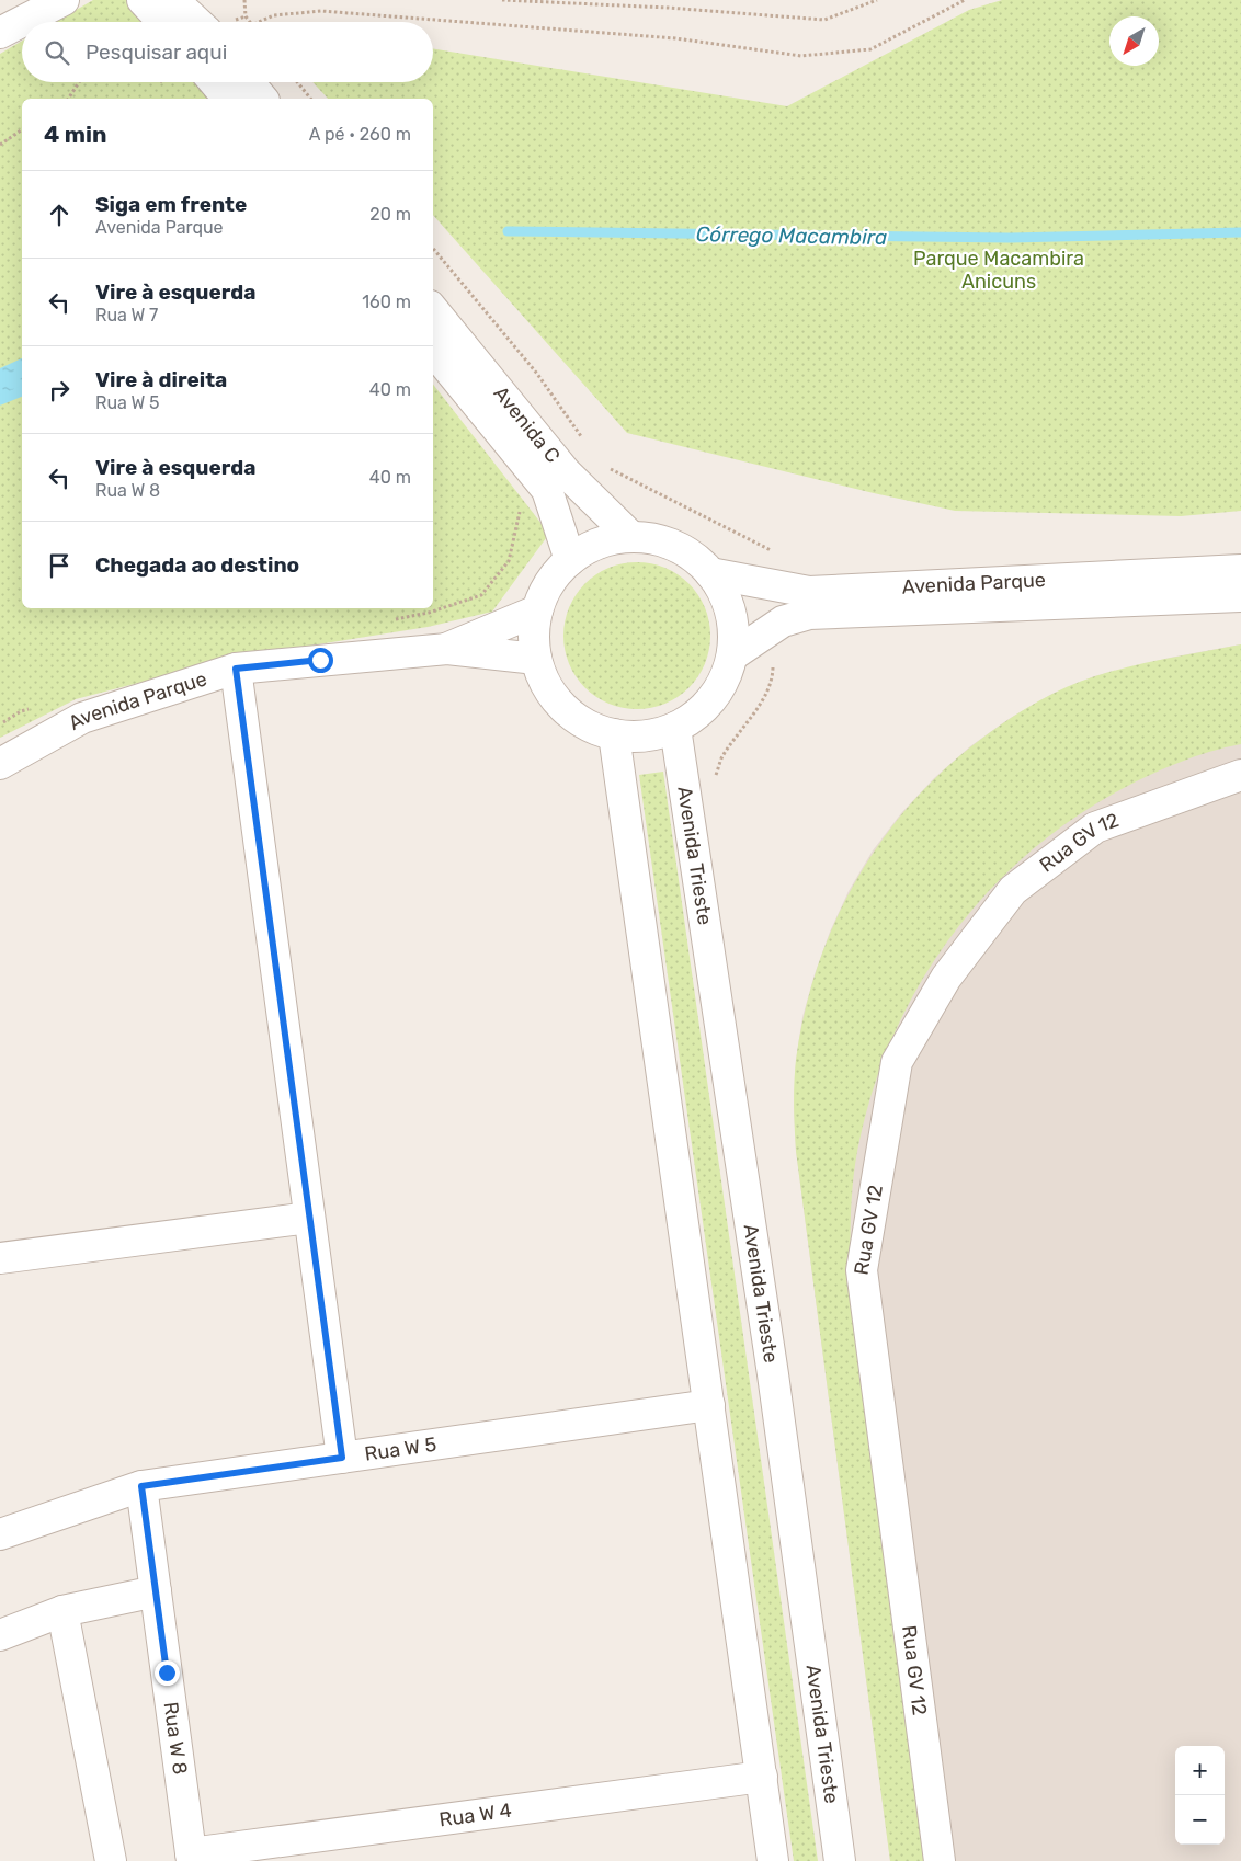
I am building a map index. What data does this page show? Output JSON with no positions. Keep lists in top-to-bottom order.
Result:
{
  "streets": {
    "street": [
      "Avenida C",
      "Avenida Parque",
      "Rua GV 12",
      "Avenida Trieste",
      "Rua W 5",
      "Rua W 8",
      "Rua W 4"
    ]
  },
  "crossings": [
    ["Rua W 5", "Rua W 8"],
    ["Rua W 8", "Rua W 4"]
  ],
  "water": ["Córrego Macambira"],
  "parks": ["Parque Macambira Anicuns"],
  "north": "bottom left",
  "page": {
    "search": "Pesquisar aqui",
    "heading": ["4 min", "A pé · 260 m"],
    "list": [
      ["Siga em frente", "Avenida Parque", "20 m"],
      ["Vire à esquerda", "Rua W 7", "160 m"],
      ["Vire à direita", "Rua W 5", "40 m"],
      ["Vire à esquerda", "Rua W 8", "40 m"],
      "Chegada ao destino"
    ],
    "map_buttons": ["+", "−"]
  }
}
